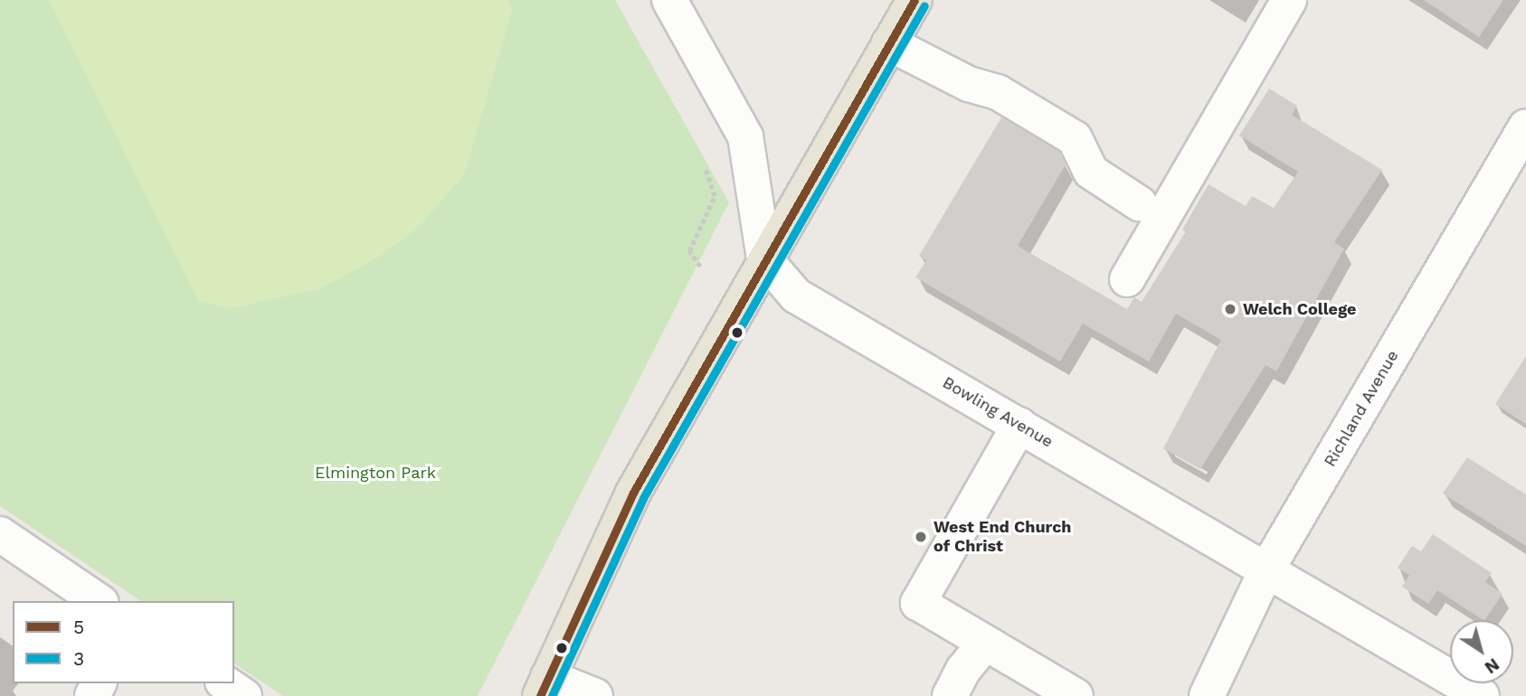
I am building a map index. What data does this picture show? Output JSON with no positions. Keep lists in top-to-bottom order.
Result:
{
  "streets": {
    "street": ["Richland Avenue", "Bowling Avenue"]
  },
  "crossings": [
    ["Richland Avenue", "Bowling Avenue"]
  ],
  "parks": ["Elmington Park"],
  "places": ["Welch College", "West End Church of Christ"],
  "lines": ["transit line 5", "transit line 3"],
  "legend": ["5", "3"],
  "north": "bottom right"
}
